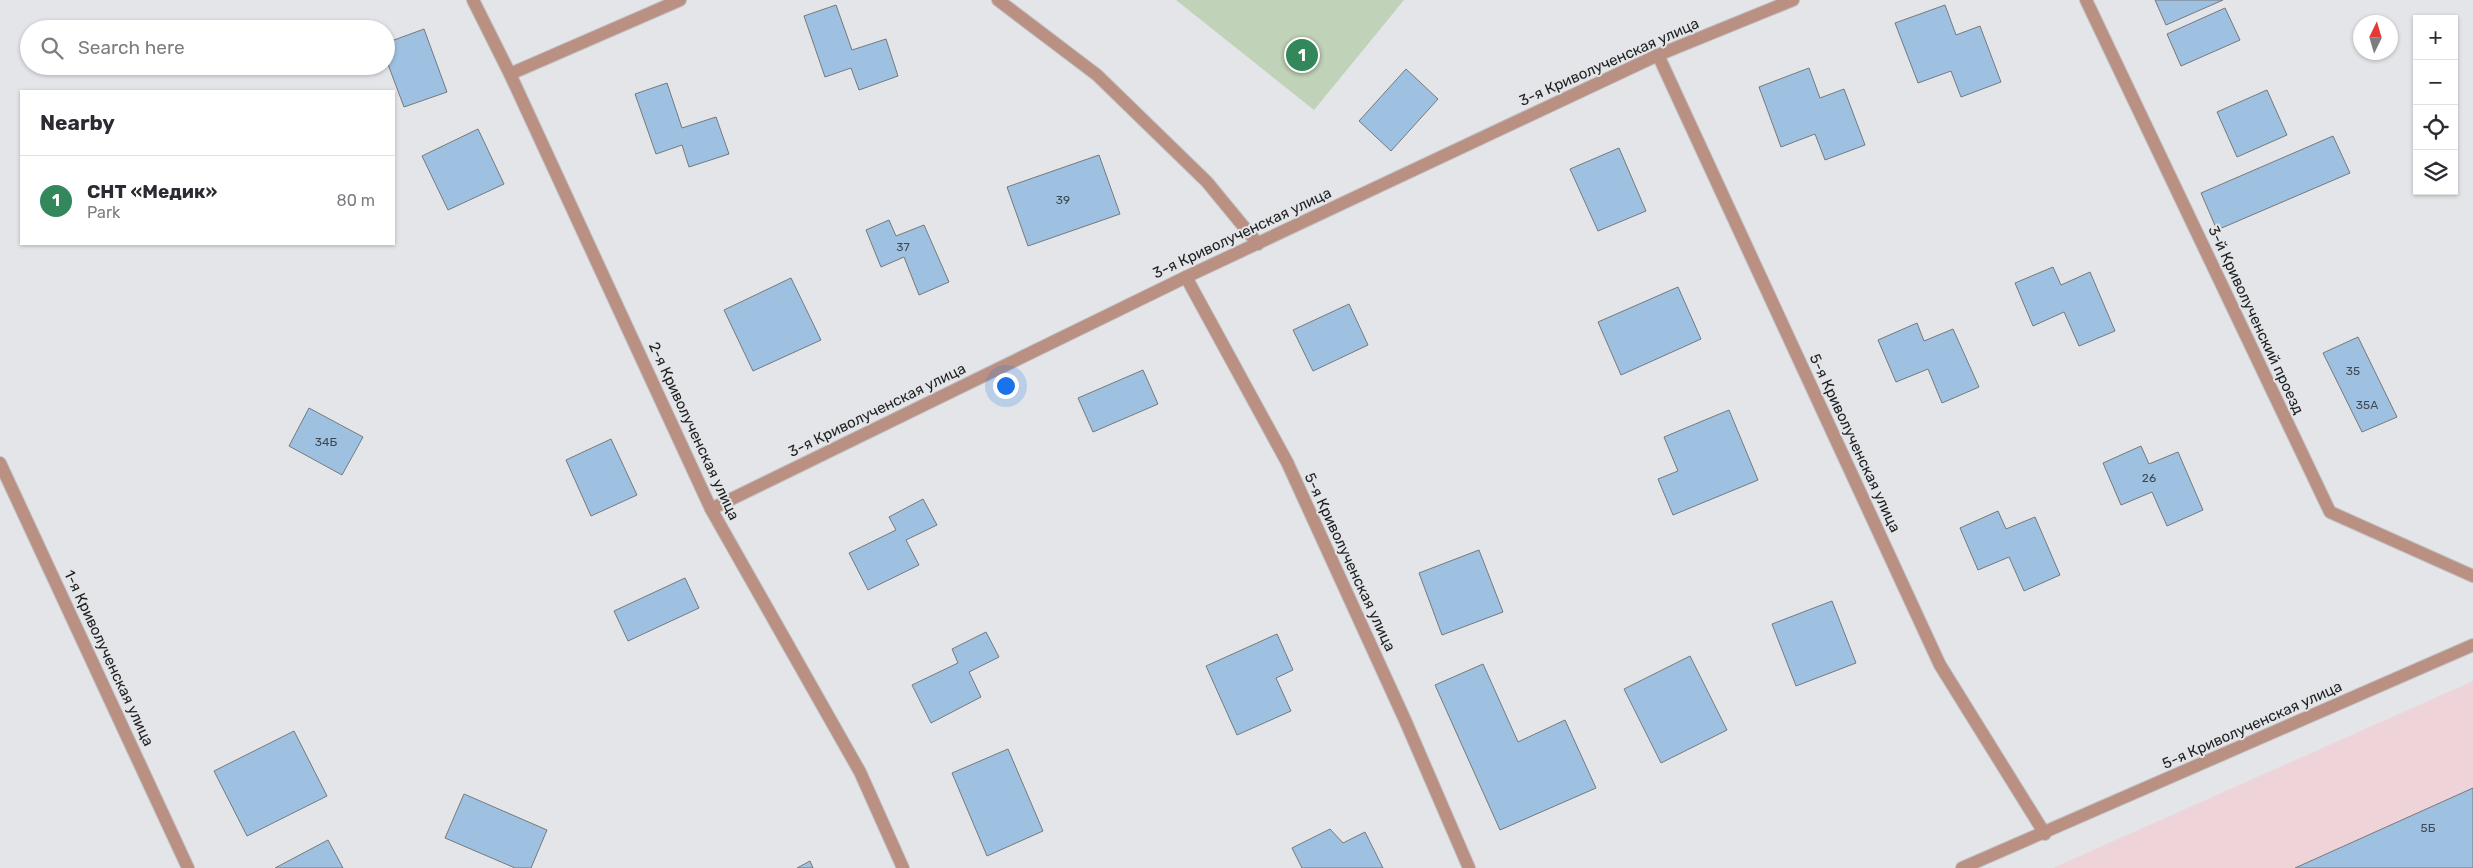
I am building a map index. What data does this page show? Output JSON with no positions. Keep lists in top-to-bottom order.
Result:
{
  "streets": {
    "street": [
      "3-я Криволученская улица",
      "3-й Криволученский проезд",
      "2-я Криволученская улица",
      "5-я Криволученская улица",
      "1-я Криволученская улица"
    ]
  },
  "crossings": [
    ["3-я Криволученская улица", "2-я Криволученская улица"],
    ["3-я Криволученская улица", "5-я Криволученская улица"]
  ],
  "house_numbers": [
    "39",
    "37",
    "35",
    "35А",
    "34Б",
    "26",
    "5Б"
  ],
  "north": "top",
  "page": {
    "map_buttons": ["+", "−"],
    "search": "Search here",
    "pins": "1",
    "heading": "Nearby",
    "list": [
      {
        "mark": "1",
        "name": "СНТ «Медик»",
        "note": "Park",
        "value": "80 m"
      }
    ]
  }
}
